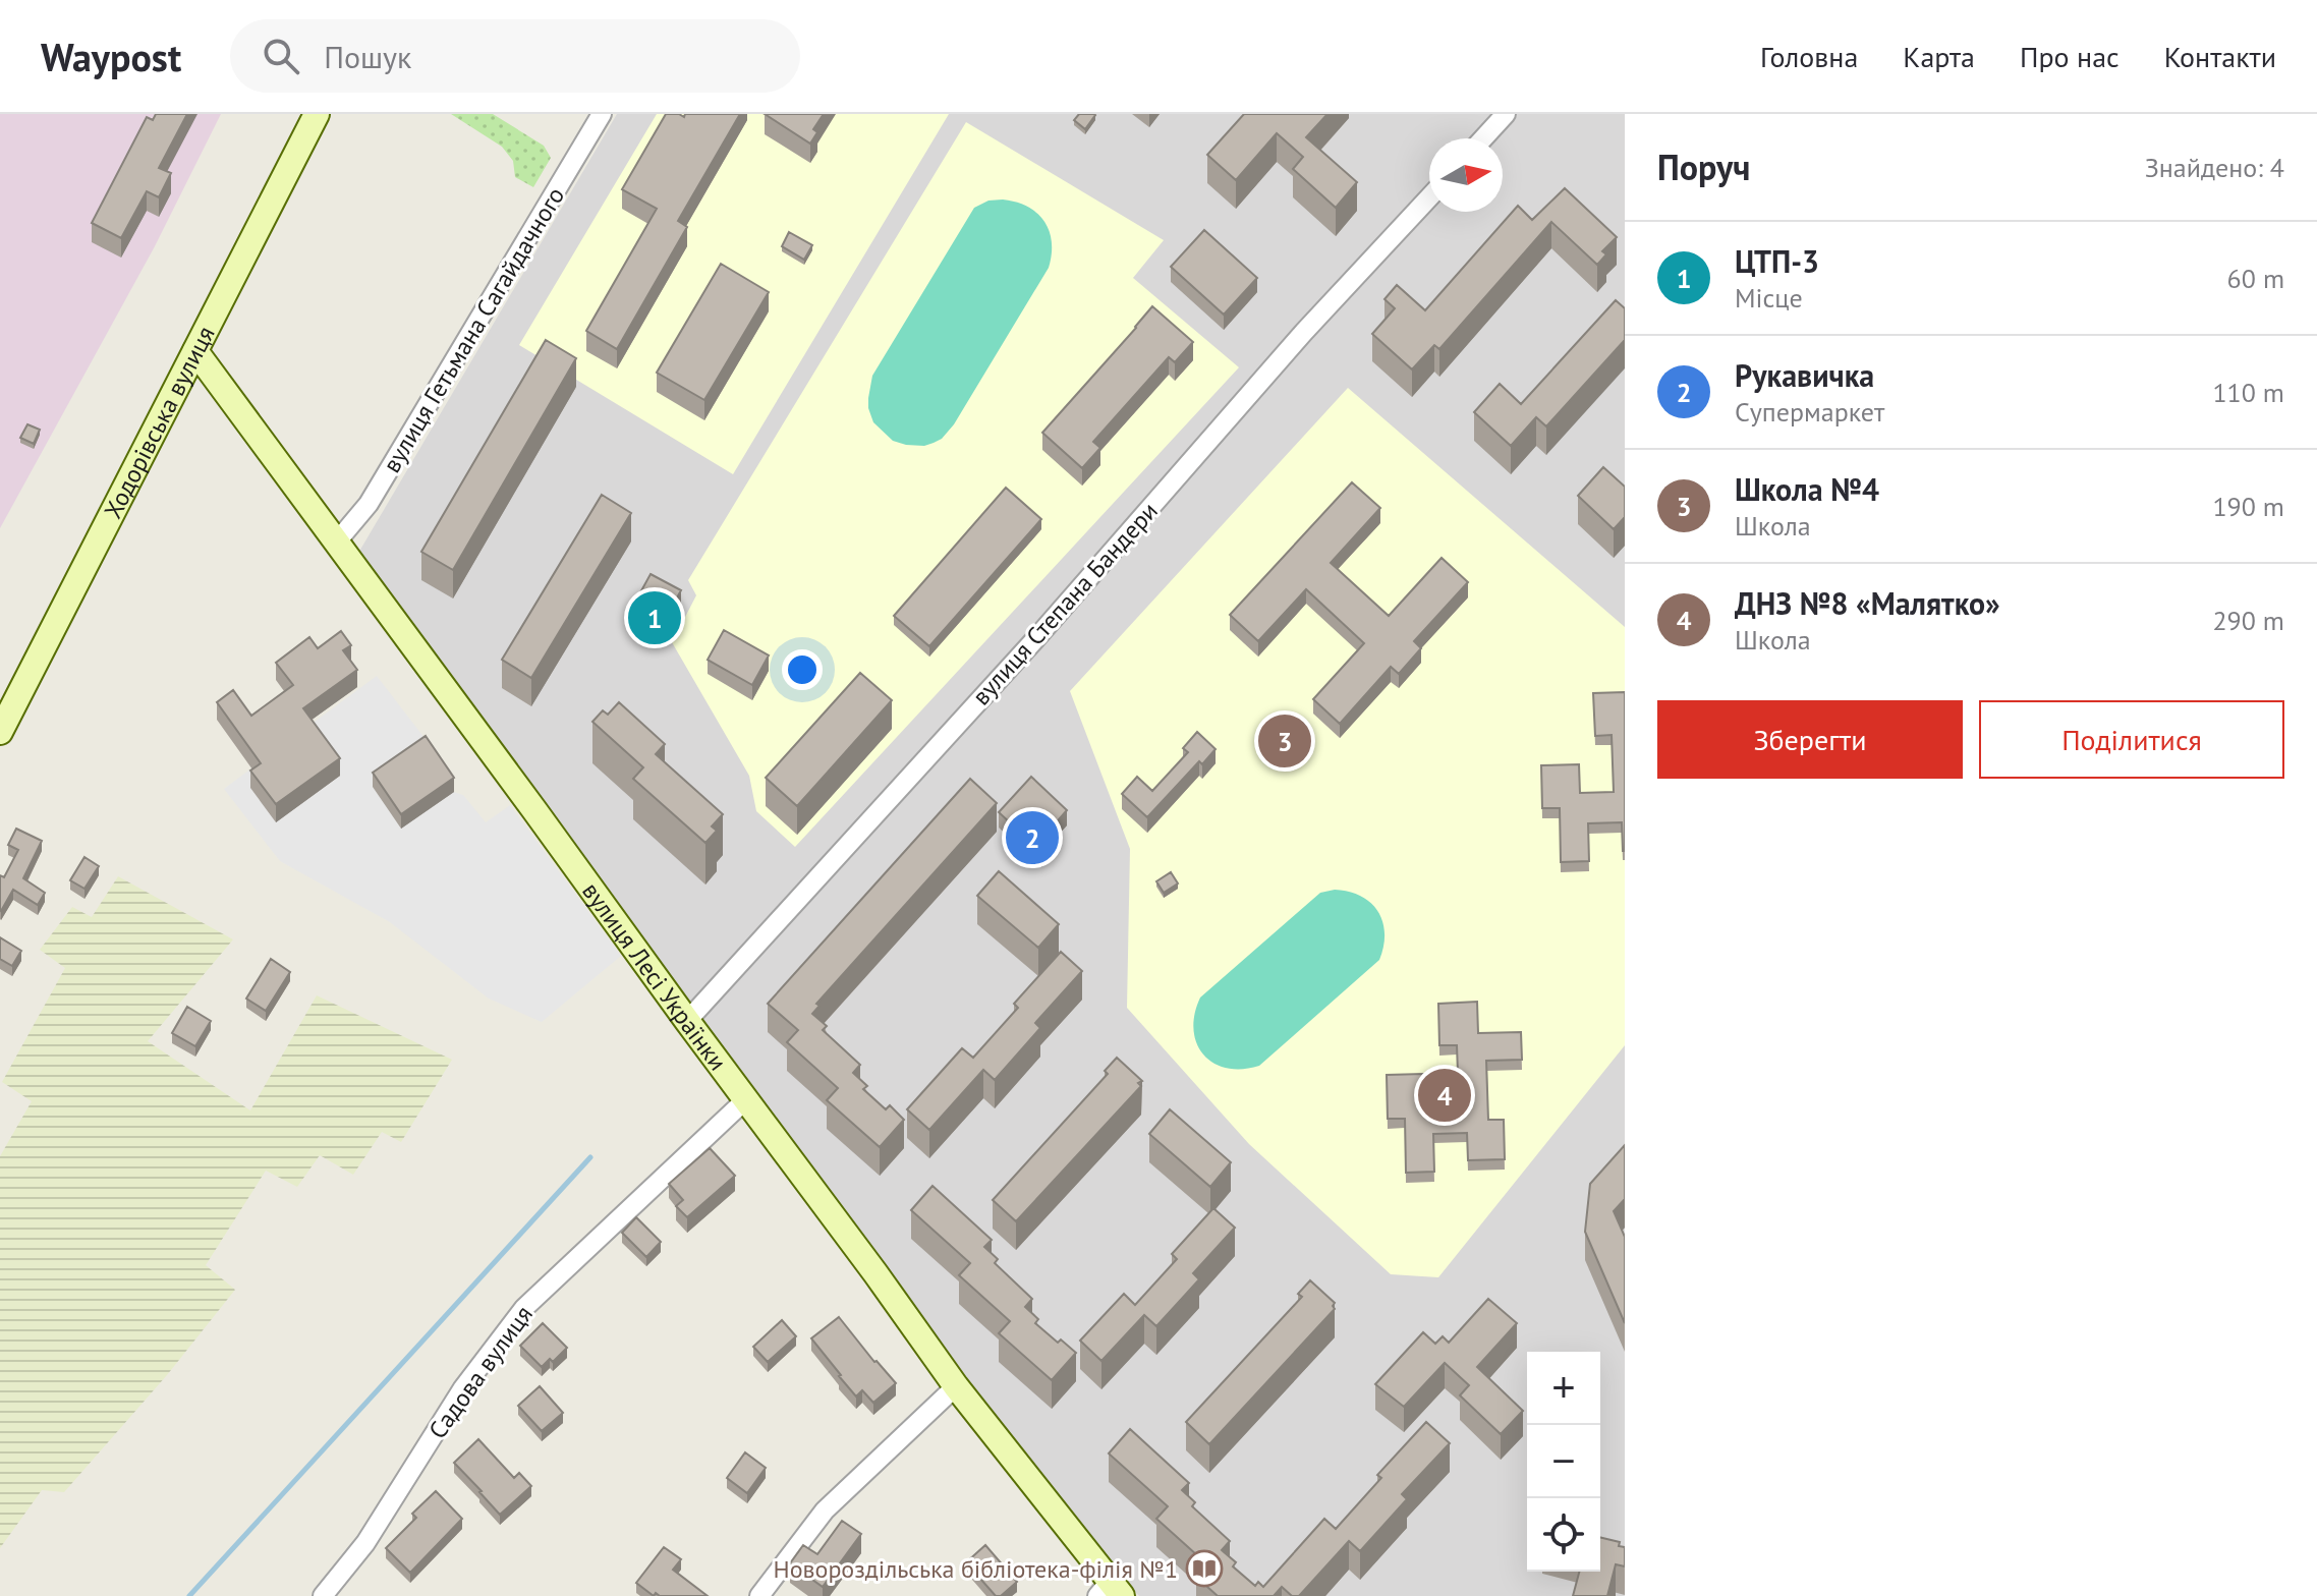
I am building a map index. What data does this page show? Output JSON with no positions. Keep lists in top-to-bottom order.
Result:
{
  "streets": {
    "street": [
      "вулиця Гетьмана Сагайдачного",
      "Ходорівська вулиця",
      "вулиця Степана Бандери",
      "вулиця Лесі Українки",
      "Садова вулиця"
    ]
  },
  "crossings": [
    ["вулиця Гетьмана Сагайдачного", "вулиця Лесі Українки"],
    ["Ходорівська вулиця", "вулиця Лесі Українки"],
    ["вулиця Степана Бандери", "вулиця Лесі Українки"],
    ["вулиця Лесі Українки", "Садова вулиця"]
  ],
  "places": {
    "library": ["Новороздільська бібліотека-філія №1"]
  },
  "north": "right",
  "page": {
    "header": "Waypost",
    "search": "Пошук",
    "nav": [
      "Головна",
      "Карта",
      "Про нас",
      "Контакти"
    ],
    "heading": ["Поруч", "Знайдено: 4"],
    "list": [
      {
        "mark": "1",
        "name": "ЦТП-3",
        "note": "Місце",
        "value": "60 m"
      },
      {
        "mark": "2",
        "name": "Рукавичка",
        "note": "Супермаркет",
        "value": "110 m"
      },
      {
        "mark": "3",
        "name": "Школа №4",
        "note": "Школа",
        "value": "190 m"
      },
      {
        "mark": "4",
        "name": "ДНЗ №8 «Малятко»",
        "note": "Школа",
        "value": "290 m"
      }
    ],
    "pins": [
      "1",
      "3",
      "2",
      "4"
    ],
    "buttons": ["Зберегти", "Поділитися"],
    "map_buttons": ["+", "−"]
  }
}
